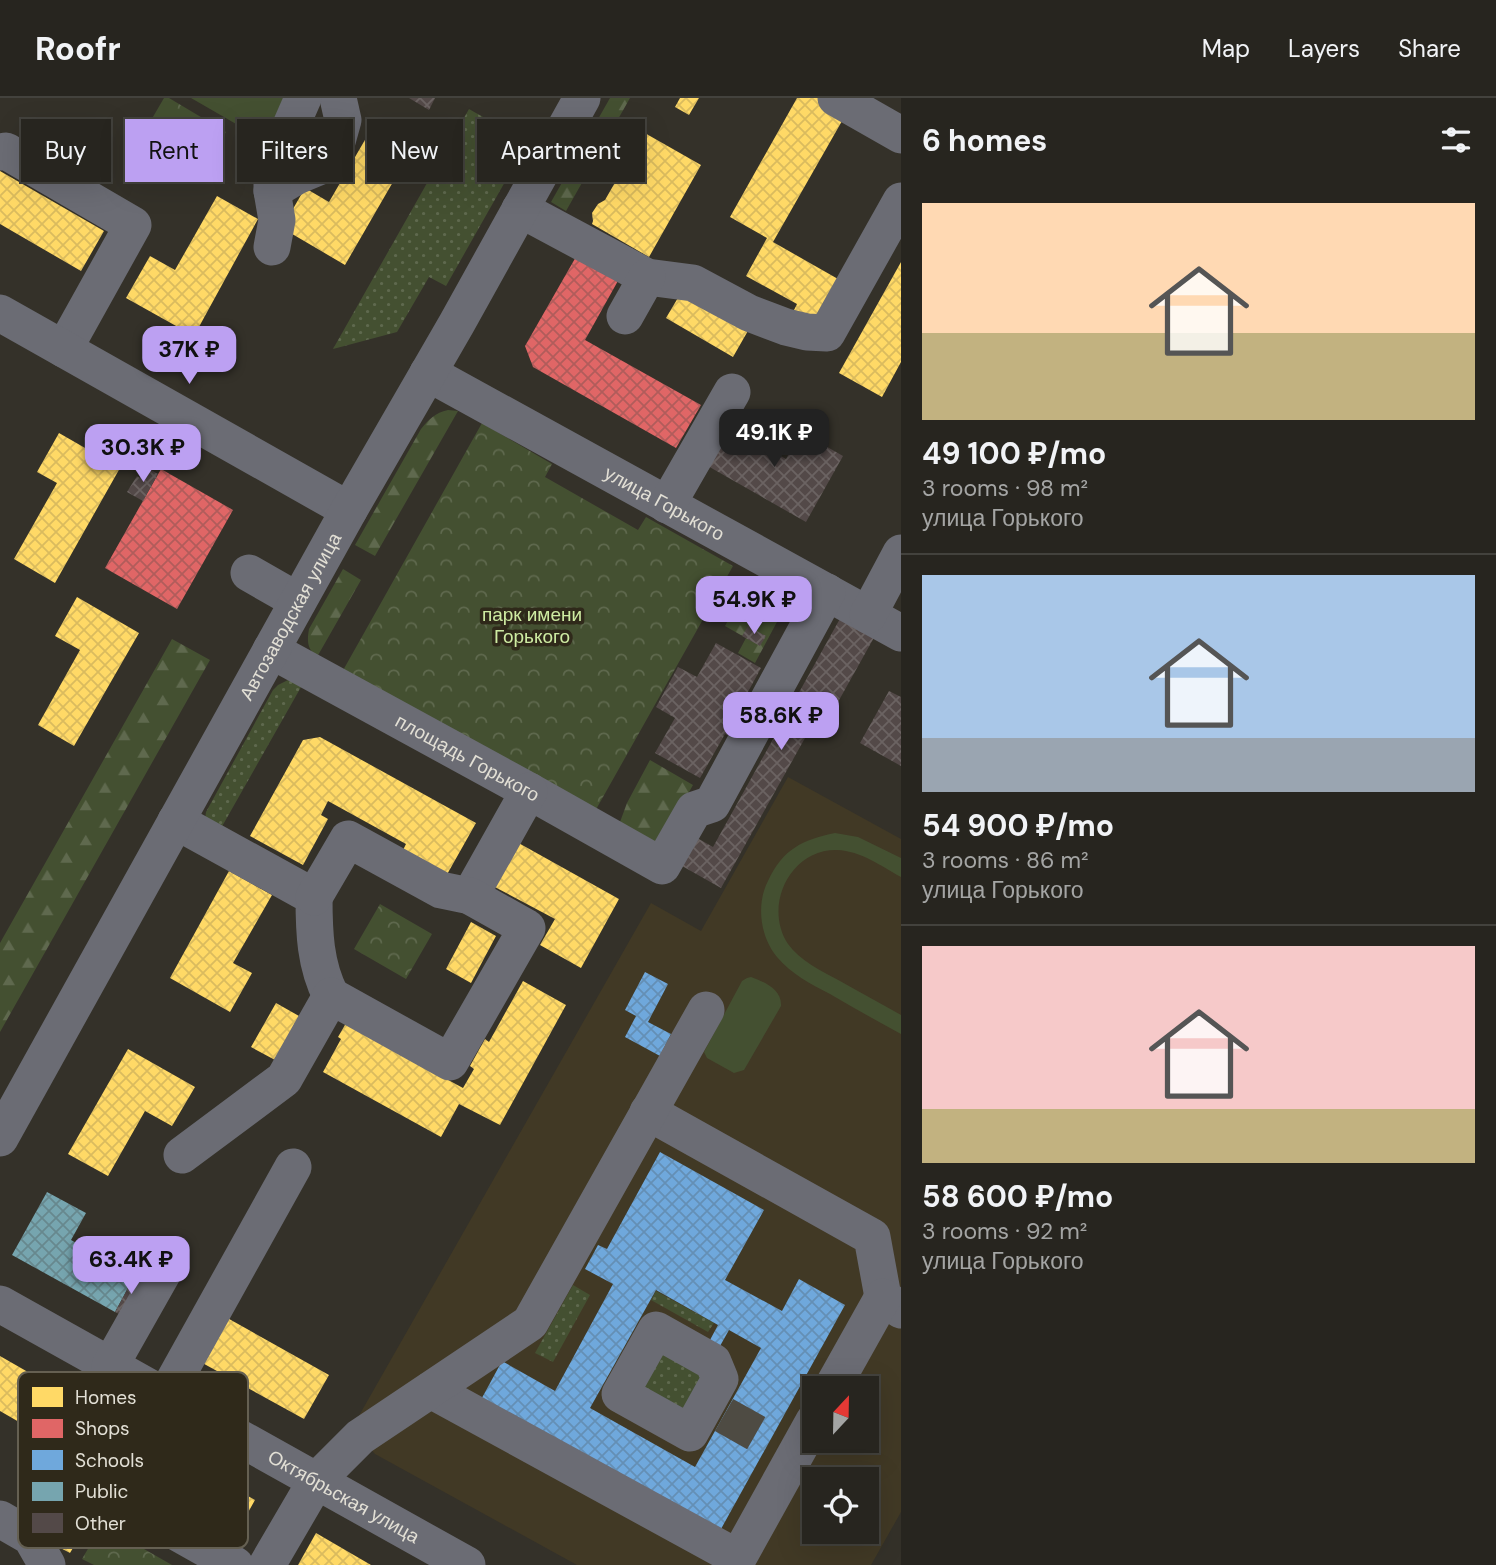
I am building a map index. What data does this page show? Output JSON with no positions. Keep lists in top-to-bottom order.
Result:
{
  "streets": {
    "street": [
      "улица Горького",
      "Автозаводская улица",
      "площадь Горького",
      "Октябрьская улица"
    ]
  },
  "crossings": [
    ["улица Горького", "Автозаводская улица"],
    ["улица Горького", "площадь Горького"],
    ["Автозаводская улица", "площадь Горького"]
  ],
  "parks": ["парк имени Горького"],
  "legend": [
    "Homes",
    "Shops",
    "Schools",
    "Public",
    "Other"
  ],
  "north": "top",
  "page": {
    "header": "Roofr",
    "nav": ["Map", "Layers", "Share"],
    "heading": "6 homes",
    "chip": [
      "Buy",
      "Rent",
      "Filters",
      "New",
      "Apartment"
    ],
    "list": [
      {
        "name": "49 100 ₽/mo",
        "note": "3 rooms · 98 m² · улица Горького"
      },
      {
        "name": "54 900 ₽/mo",
        "note": "3 rooms · 86 m² · улица Горького"
      },
      {
        "name": "58 600 ₽/mo",
        "note": "3 rooms · 92 m² · улица Горького"
      }
    ],
    "price": [
      "37K ₽",
      "49.1K ₽",
      "30.3K ₽",
      "54.9K ₽",
      "58.6K ₽",
      "63.4K ₽"
    ]
  }
}
